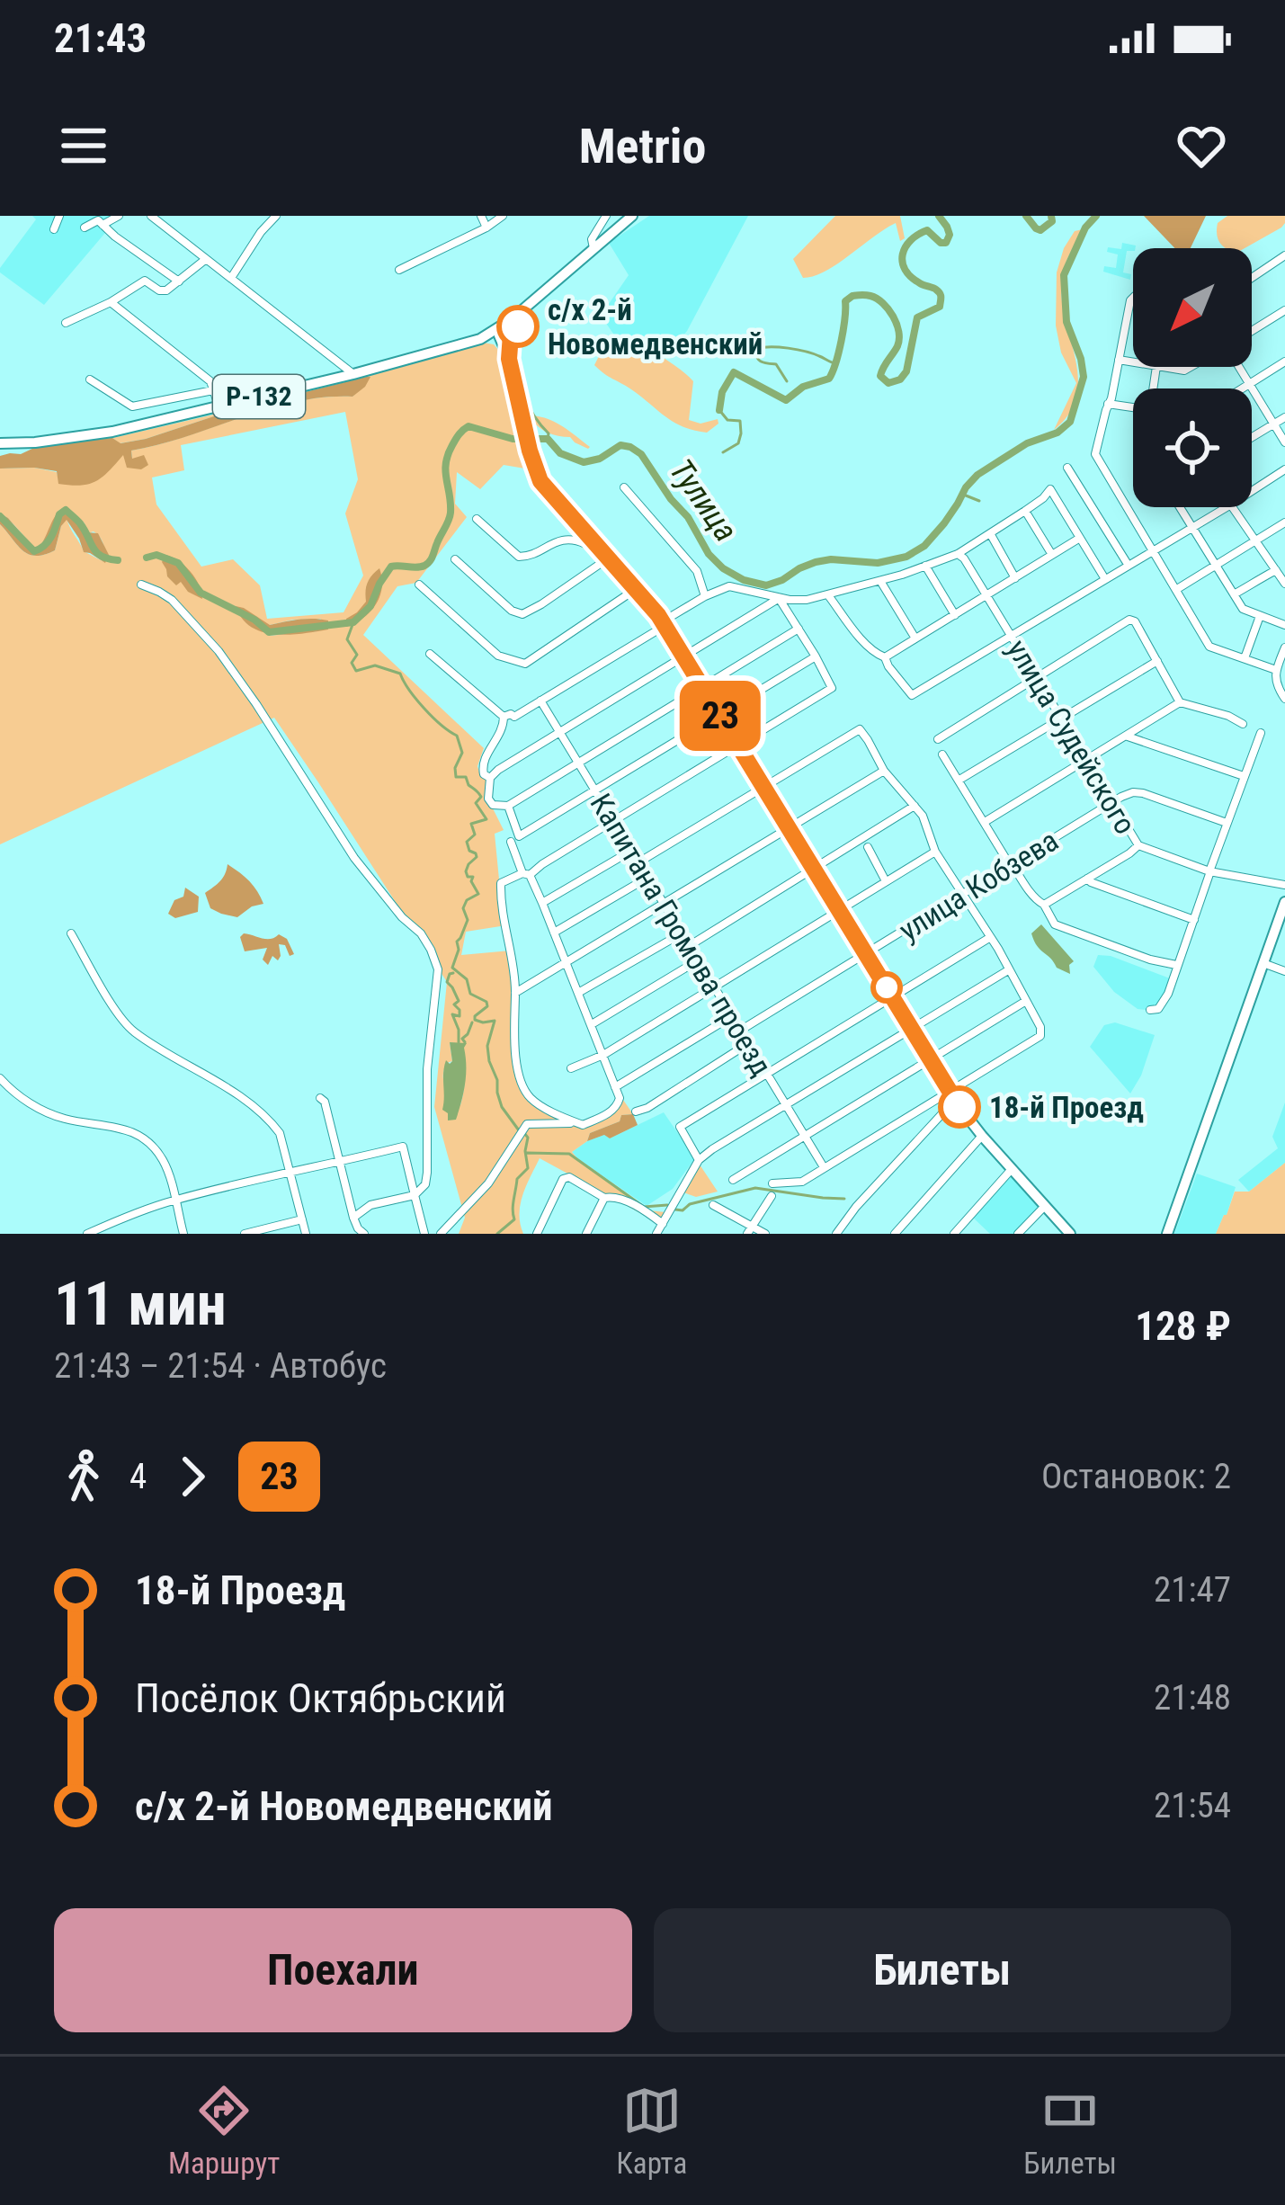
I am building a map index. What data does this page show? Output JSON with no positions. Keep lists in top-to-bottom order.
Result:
{
  "streets": {
    "main road": ["Р-132"],
    "street": ["улица Судейского", "улица Кобзева", "Капитана Громова проезд"]
  },
  "crossings": [
    ["улица Судейского", "улица Кобзева"],
    ["улица Кобзева", "Капитана Громова проезд"]
  ],
  "water": ["Тулица"],
  "places": ["с/х 2-й Новомедвенский", "18-й Проезд"],
  "lines": ["bus line 23"],
  "north": "bottom left",
  "page": {
    "status": "21:43",
    "header": "Metrio",
    "on_map": "23",
    "heading": ["11 мин", "21:43 – 21:54 · Автобус", "128 ₽"],
    "legs": ["4", "23", "Остановок: 2"],
    "list": [
      {
        "name": "18-й Проезд",
        "value": "21:47"
      },
      {
        "name": "Посёлок Октябрьский",
        "value": "21:48"
      },
      {
        "name": "с/х 2-й Новомедвенский",
        "value": "21:54"
      }
    ],
    "buttons": ["Поехали", "Билеты"],
    "tabs": ["Маршрут", "Карта", "Билеты"]
  }
}
